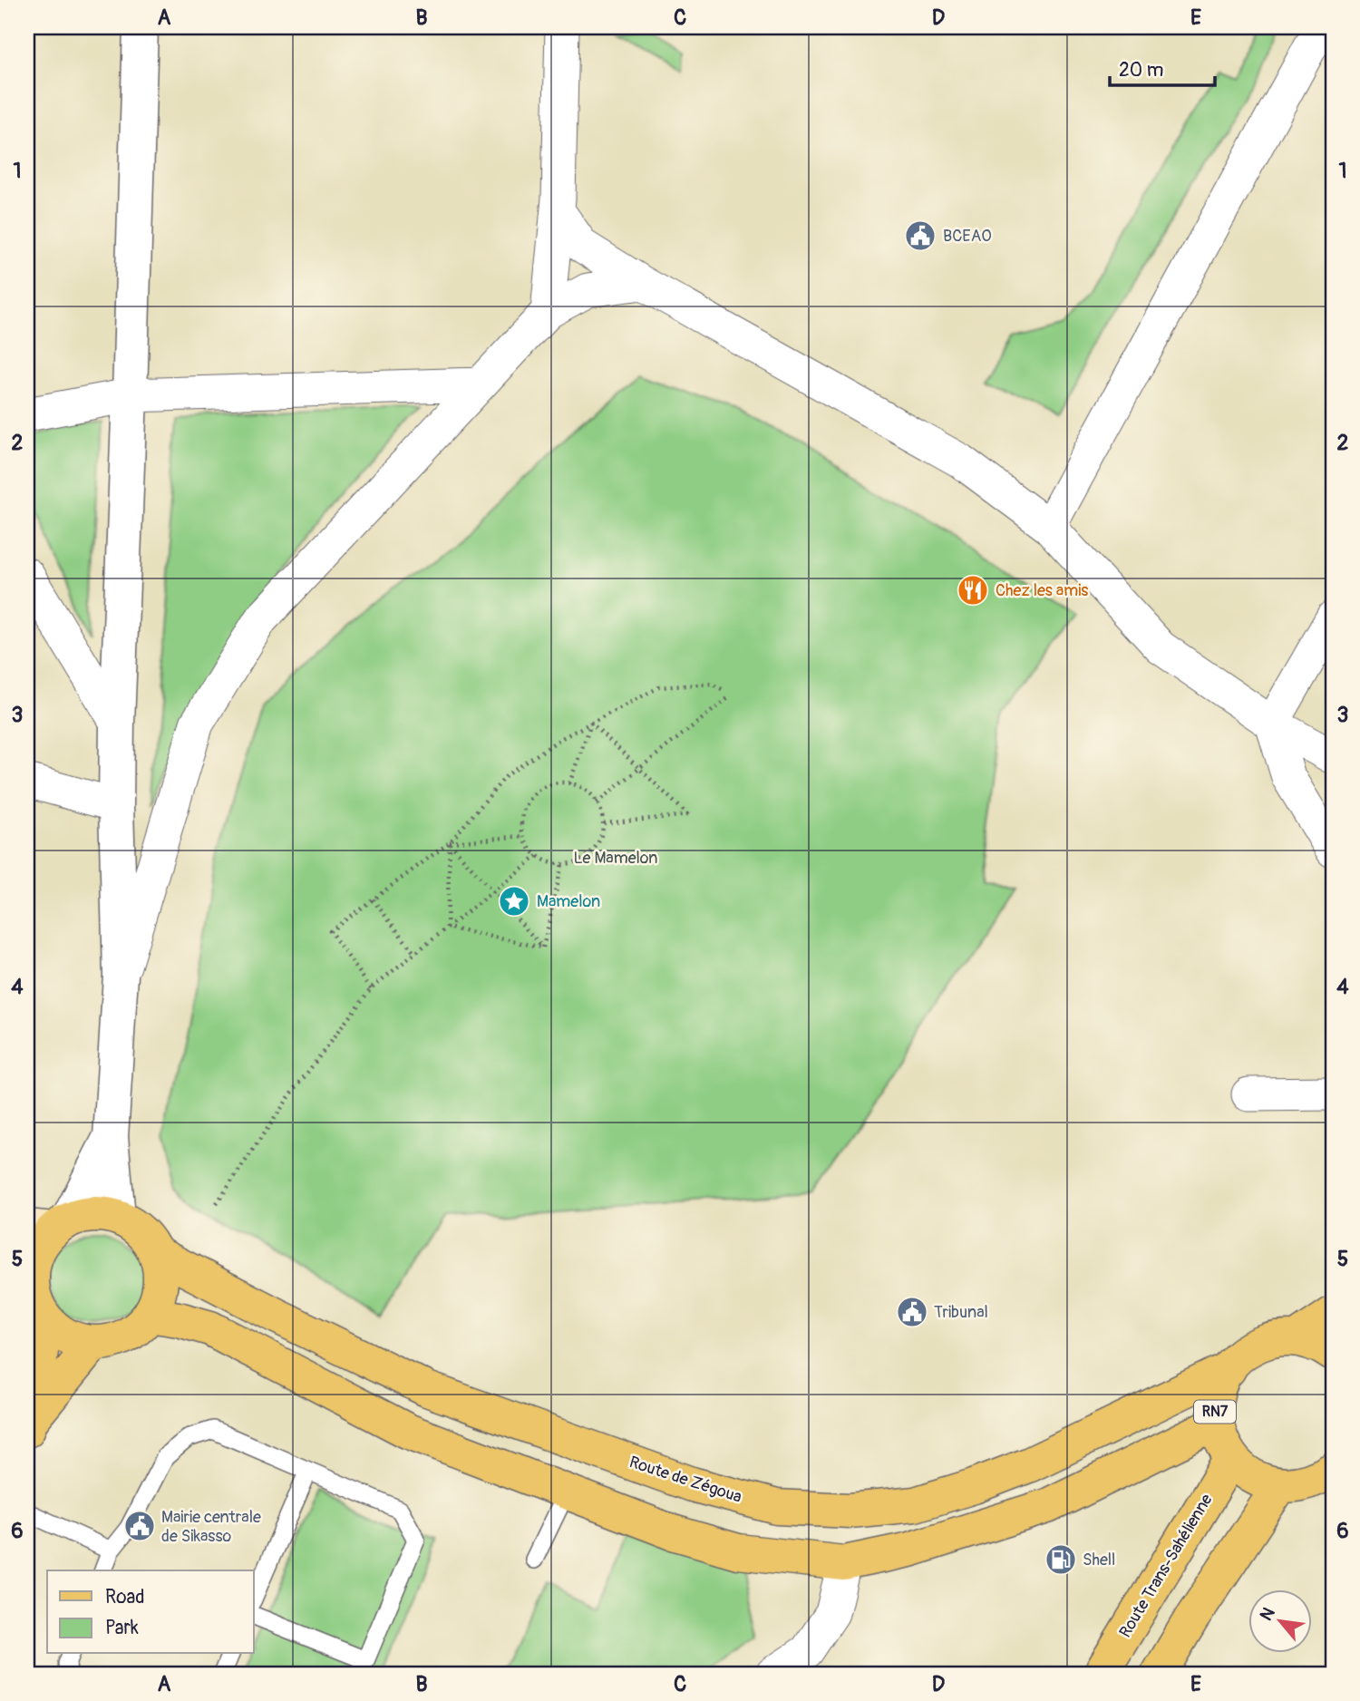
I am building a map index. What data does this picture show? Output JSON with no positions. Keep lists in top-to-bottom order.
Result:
{
  "streets": {
    "main road": ["RN7", "Route de Zégoua", "Route Trans-Sahélienne"]
  },
  "crossings": [
    ["RN7", "Route de Zégoua"],
    ["RN7", "Route Trans-Sahélienne"]
  ],
  "parks": ["Le Mamelon"],
  "places": {
    "public building": ["BCEAO", "Tribunal", "Mairie centrale de Sikasso"],
    "restaurant": ["Chez les amis"],
    "place": ["Mamelon"],
    "fuel station": ["Shell"]
  },
  "legend": ["Road", "Park"],
  "scale_bar": "20 m",
  "north": "top left",
  "grid": {
    "columns": [
      "A",
      "B",
      "C",
      "D",
      "E"
    ],
    "rows": [
      "1",
      "2",
      "3",
      "4",
      "5",
      "6"
    ]
  }
}
